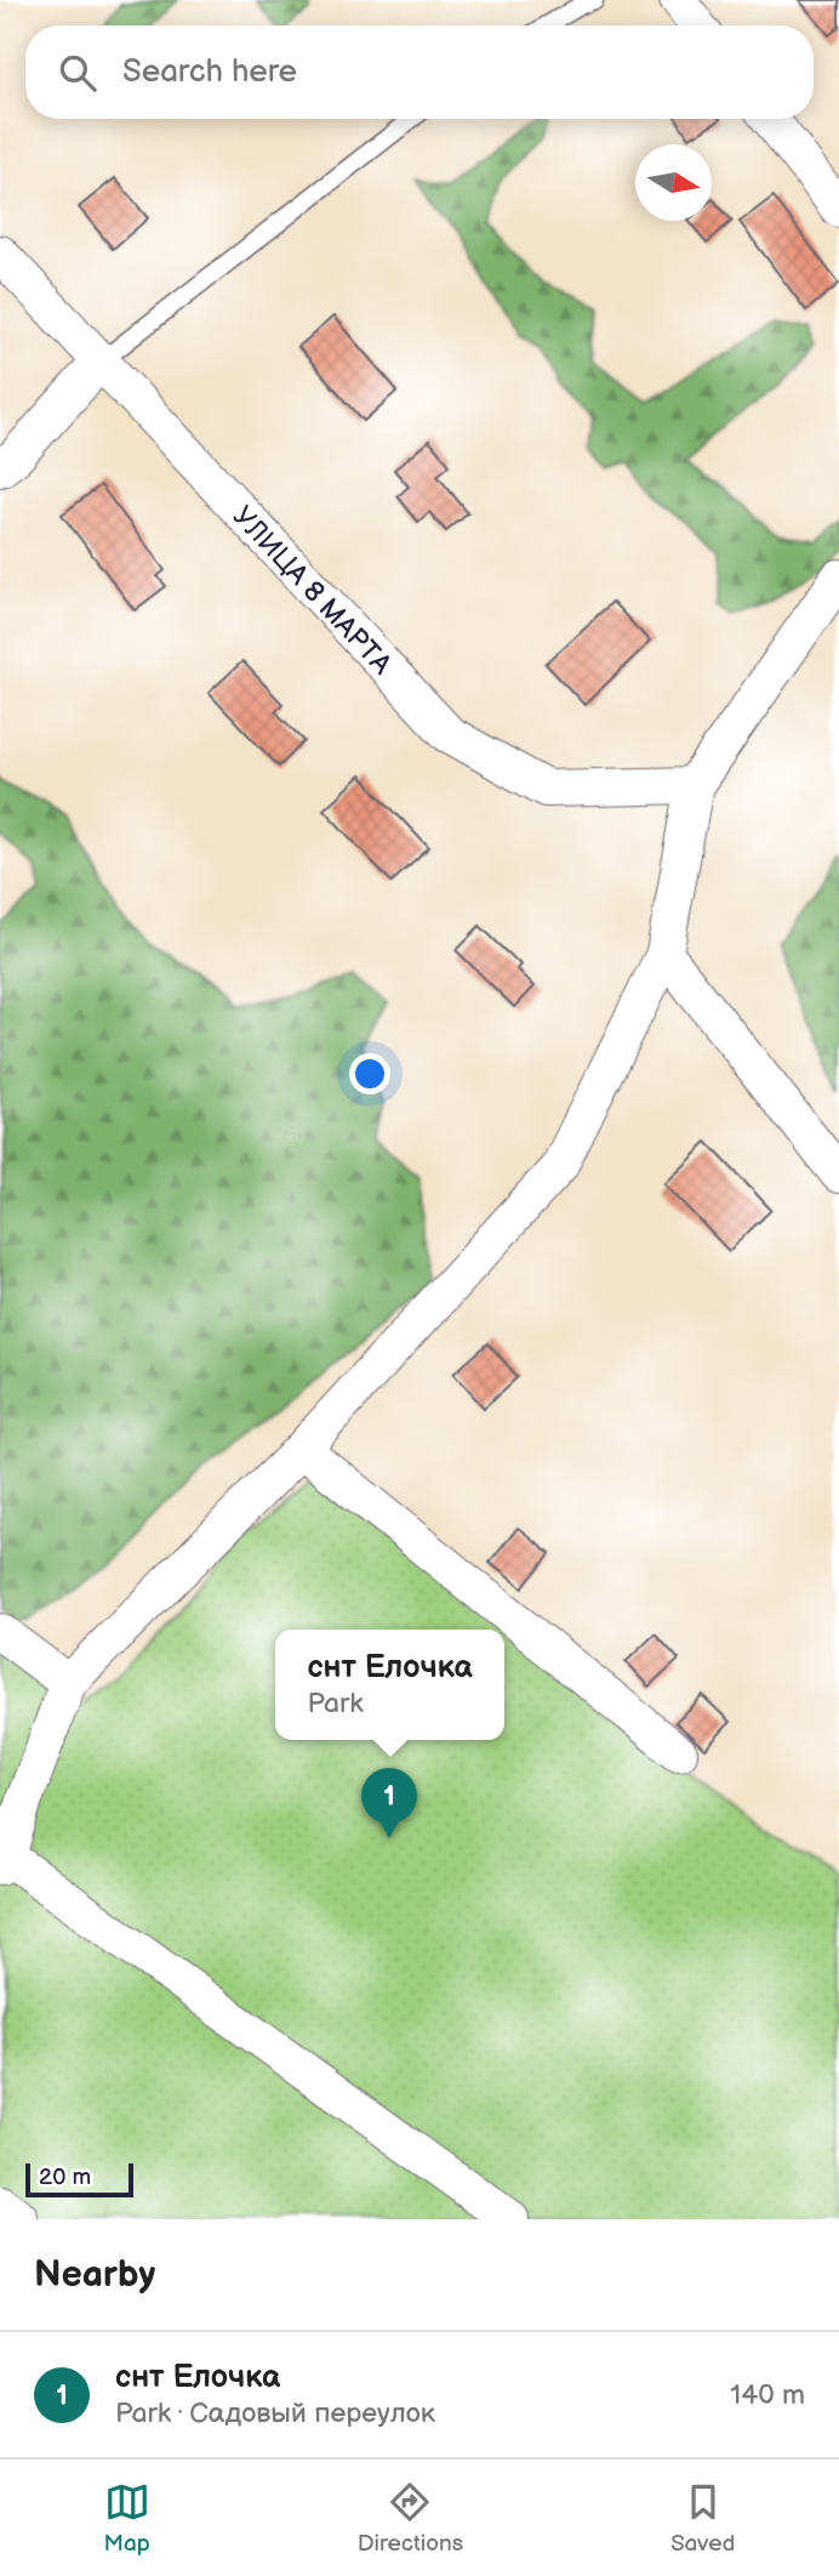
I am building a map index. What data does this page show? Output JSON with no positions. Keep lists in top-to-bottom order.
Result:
{
  "streets": {
    "street": ["УЛИЦА 8 МАРТА"]
  },
  "scale_bar": "20 m",
  "north": "right",
  "page": {
    "search": "Search here",
    "popup": ["снт Елочка", "Park"],
    "pins": "1",
    "scale": "20 m",
    "heading": "Nearby",
    "list": [
      {
        "mark": "1",
        "name": "снт Елочка",
        "note": "Park · Садовый переулок",
        "value": "140 m"
      }
    ],
    "nav": ["Map", "Directions", "Saved"]
  }
}
